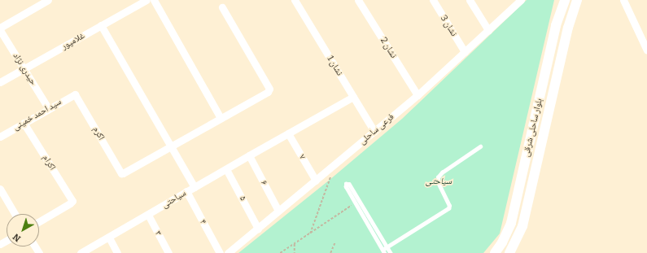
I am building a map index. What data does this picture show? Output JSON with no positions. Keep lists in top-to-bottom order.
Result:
{
  "streets": {
    "main road": ["بلوار ساحلی شرقی"],
    "street": [
      "نشان 3",
      "غلامپور",
      "نشان 2",
      "نشان 1",
      "حیدری نژاد",
      "سید احمد خمینی",
      "فرعی ساحلی",
      "اکرم",
      "۷",
      "اکرام",
      "۶",
      "۵",
      "سیاحتی",
      "۴",
      "۳"
    ]
  },
  "crossings": [
    ["نشان 3", "فرعی ساحلی"],
    ["غلامپور", "حیدری نژاد"],
    ["نشان 2", "فرعی ساحلی"],
    ["نشان 1", "فرعی ساحلی"],
    ["نشان 1", "سیاحتی"],
    ["حیدری نژاد", "سید احمد خمینی"],
    ["سید احمد خمینی", "اکرم"],
    ["سید احمد خمینی", "اکرام"],
    ["فرعی ساحلی", "۷"],
    ["فرعی ساحلی", "۶"],
    ["فرعی ساحلی", "۵"],
    ["۷", "سیاحتی"],
    ["۶", "سیاحتی"],
    ["۵", "سیاحتی"],
    ["سیاحتی", "۴"],
    ["سیاحتی", "۳"]
  ],
  "parks": ["سیاحتی"],
  "north": "bottom left"
}
